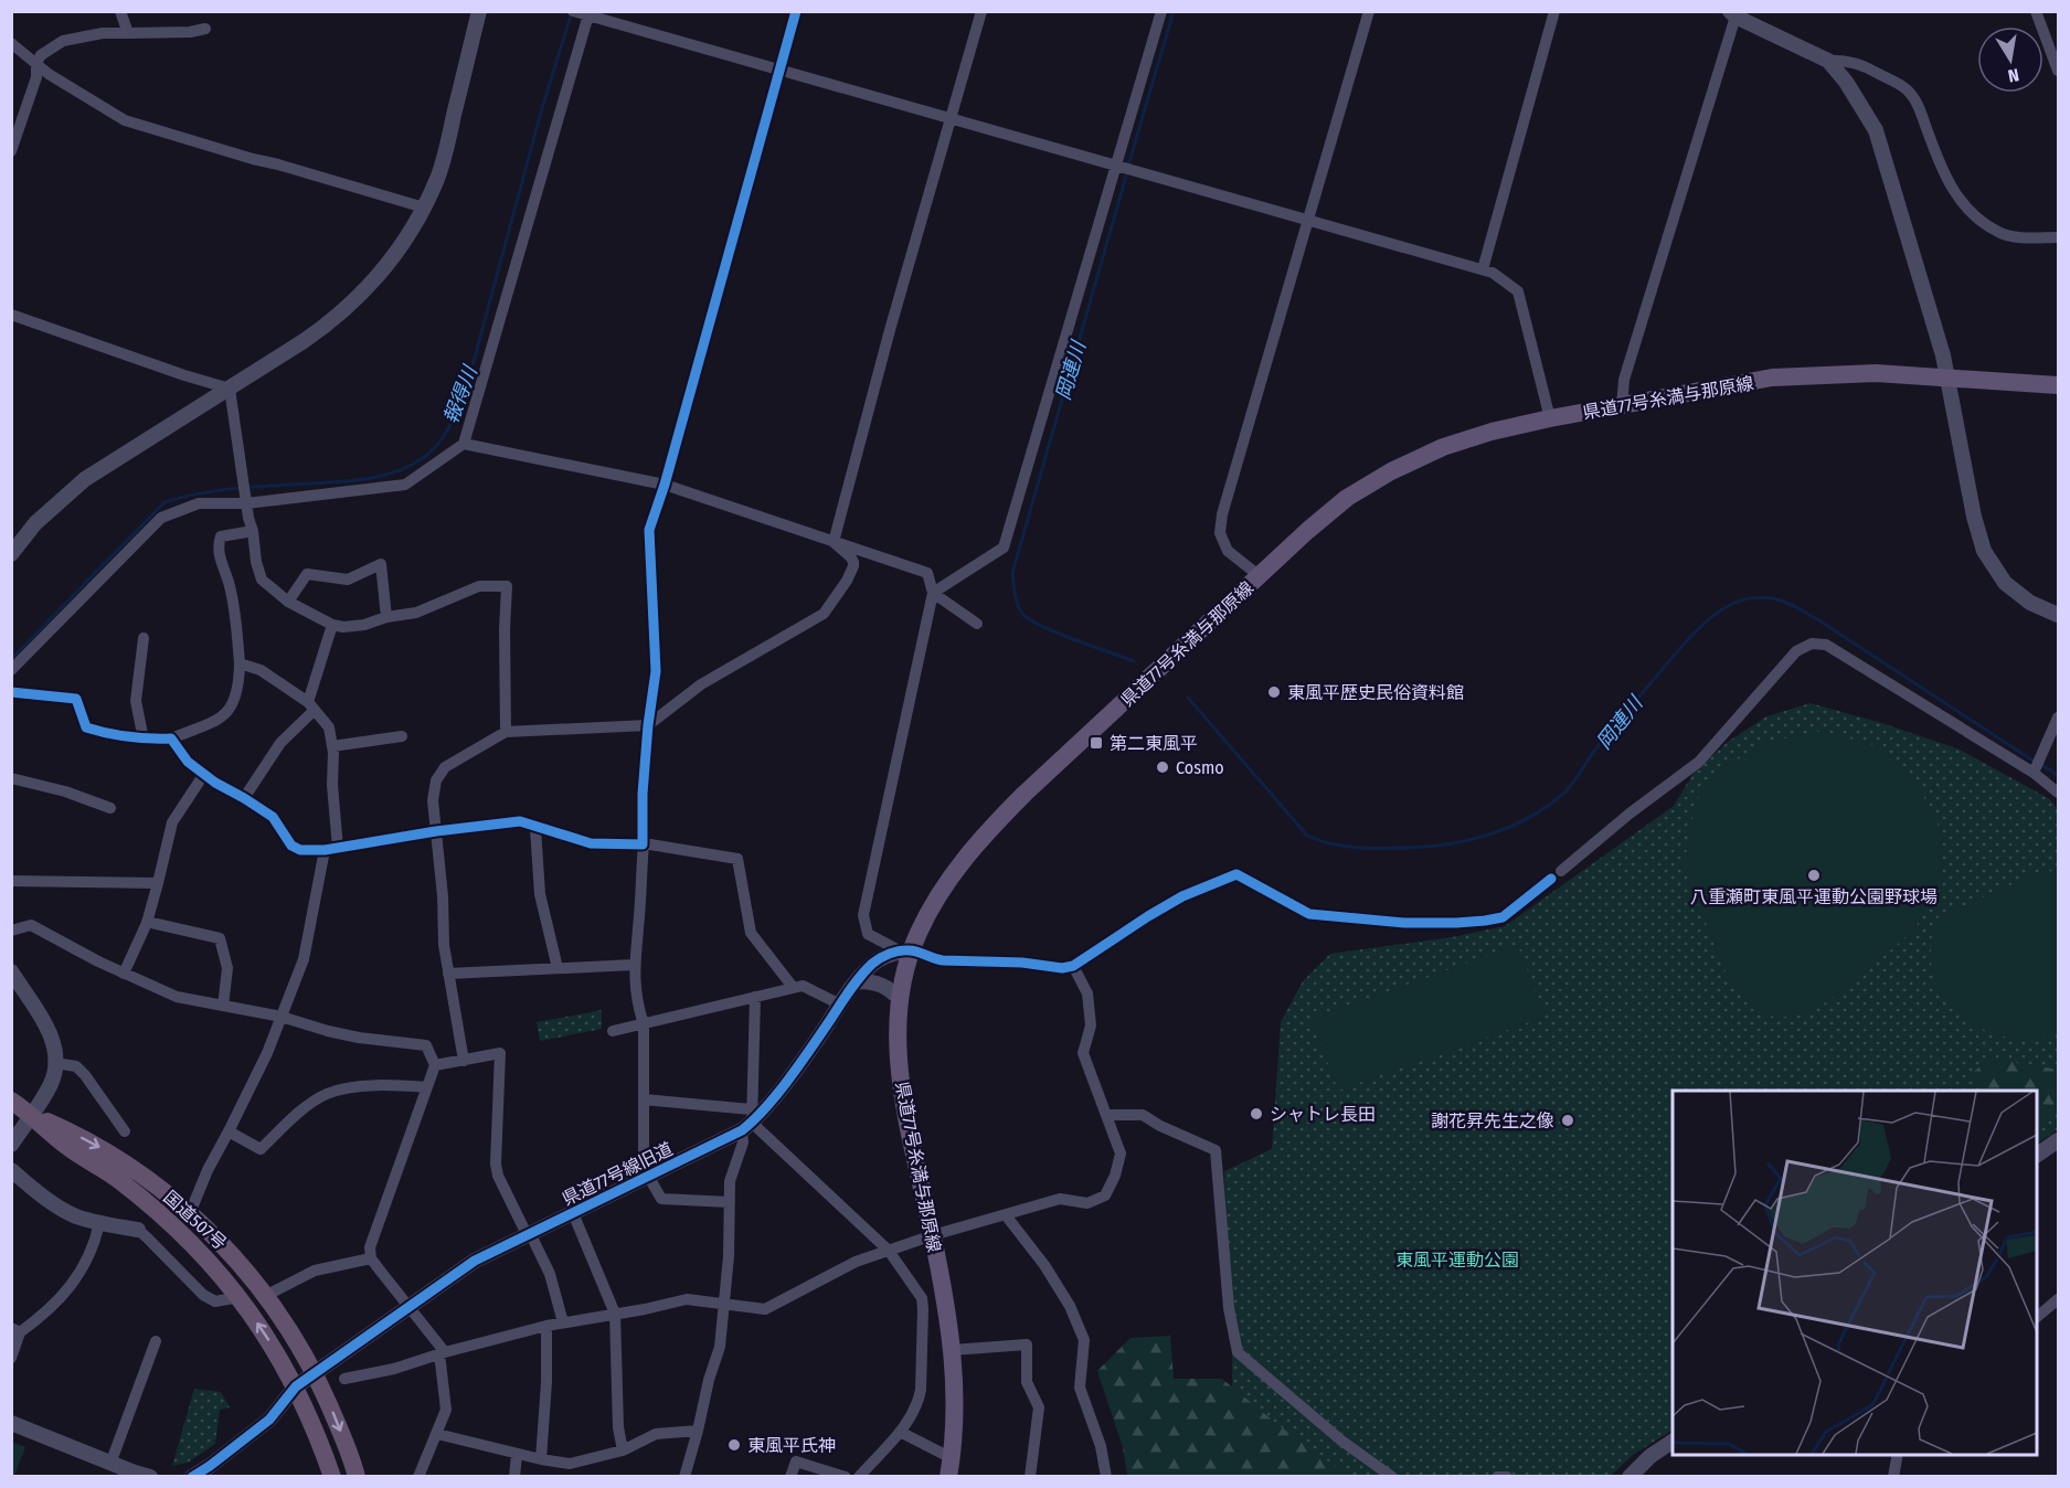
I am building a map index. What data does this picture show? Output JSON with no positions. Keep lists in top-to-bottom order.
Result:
{
  "streets": {
    "highway": ["国道507号"],
    "main road": ["県道77号糸満与那原線"],
    "street": ["県道77号線旧道"]
  },
  "crossings": [
    ["県道77号糸満与那原線", "県道77号線旧道"],
    ["県道77号線旧道", "国道507号"]
  ],
  "water": ["岡連川", "報得川"],
  "parks": ["東風平運動公園"],
  "places": {
    "other": [
      "東風平歴史民俗資料館",
      "Cosmo",
      "八重瀬町東風平運動公園野球場",
      "シャトレ長田",
      "謝花昇先生之像",
      "東風平氏神"
    ],
    "transit": ["第二東風平"]
  },
  "north": "bottom"
}
